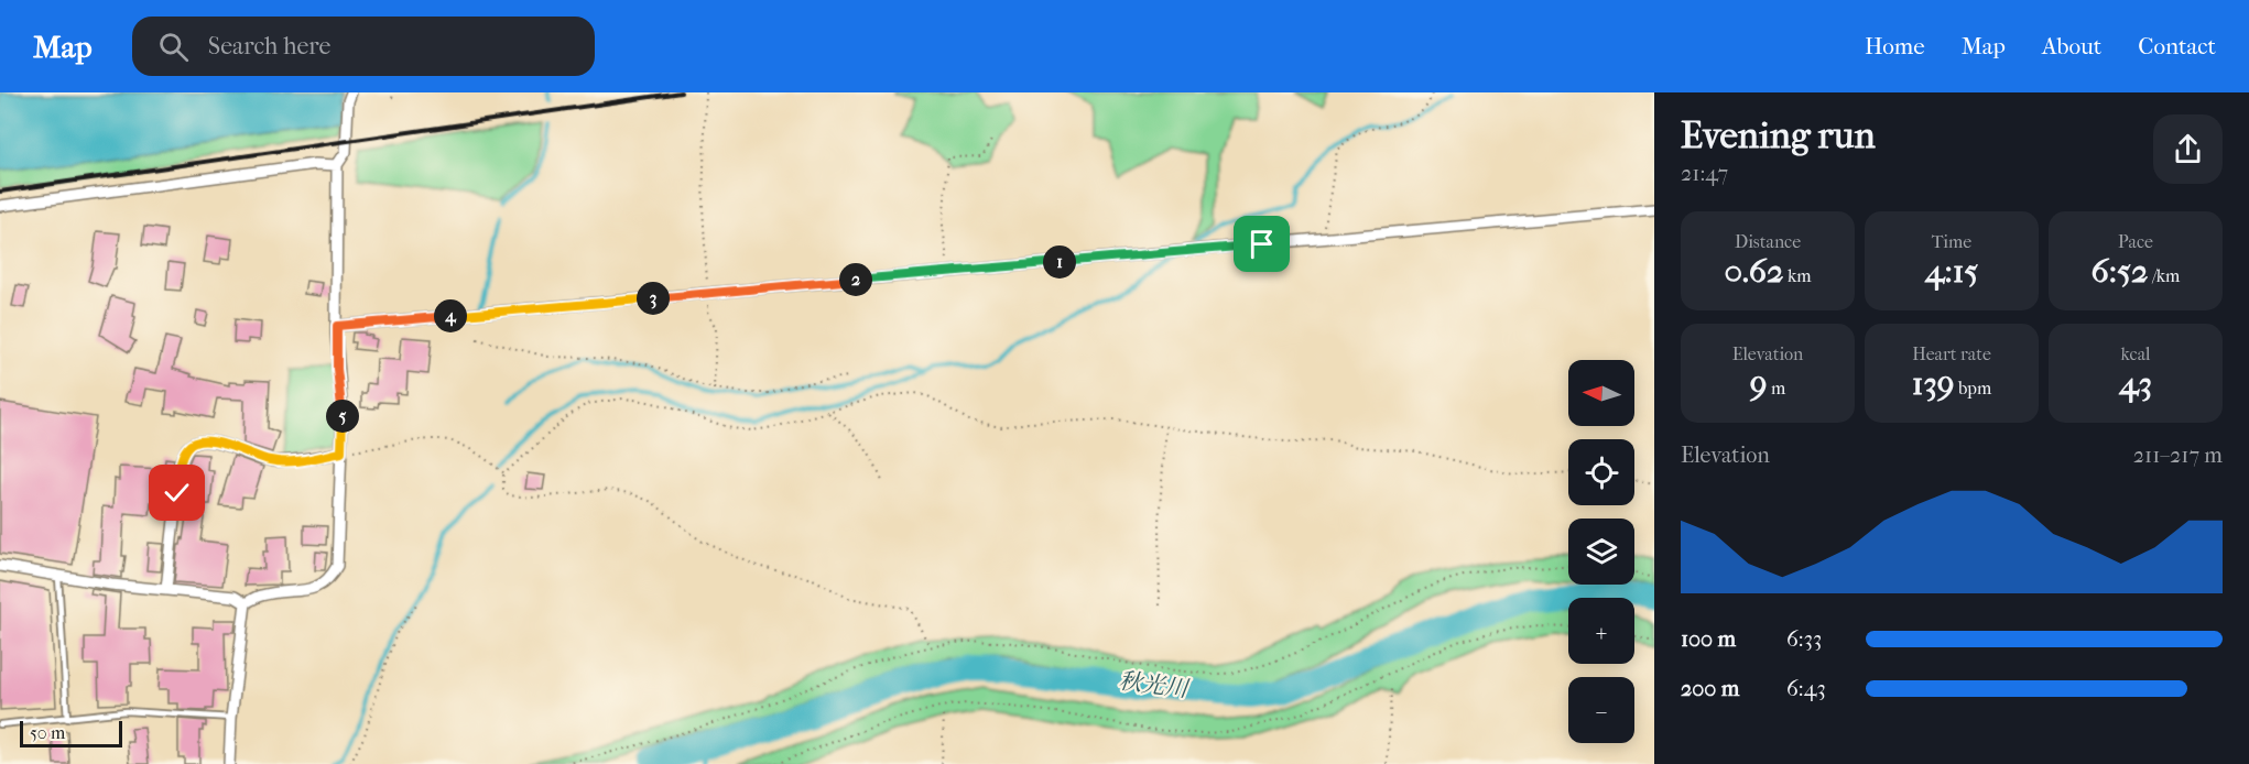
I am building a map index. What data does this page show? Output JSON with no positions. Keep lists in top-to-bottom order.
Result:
{
  "water": ["秋光川"],
  "scale_bar": "50 m",
  "north": "left",
  "page": {
    "header": "Map",
    "search": "Search here",
    "nav": [
      "Home",
      "Map",
      "About",
      "Contact"
    ],
    "heading": ["Evening run", "21:47"],
    "stats": [
      ["Distance", "0.62 km"],
      ["Time", "4:15"],
      ["Pace", "6:52 /km"],
      ["Elevation", "9 m"],
      ["Heart rate", "139 bpm"],
      ["kcal", "43"]
    ],
    "pins": [
      "1",
      "2",
      "3",
      "4",
      "5"
    ],
    "map_buttons": ["+", "−"],
    "chart": ["Elevation", "211–217 m"],
    "list": [
      {
        "name": "100 m",
        "note": "6:33"
      },
      {
        "name": "200 m",
        "note": "6:43"
      }
    ],
    "scale": "50 m"
  }
}
